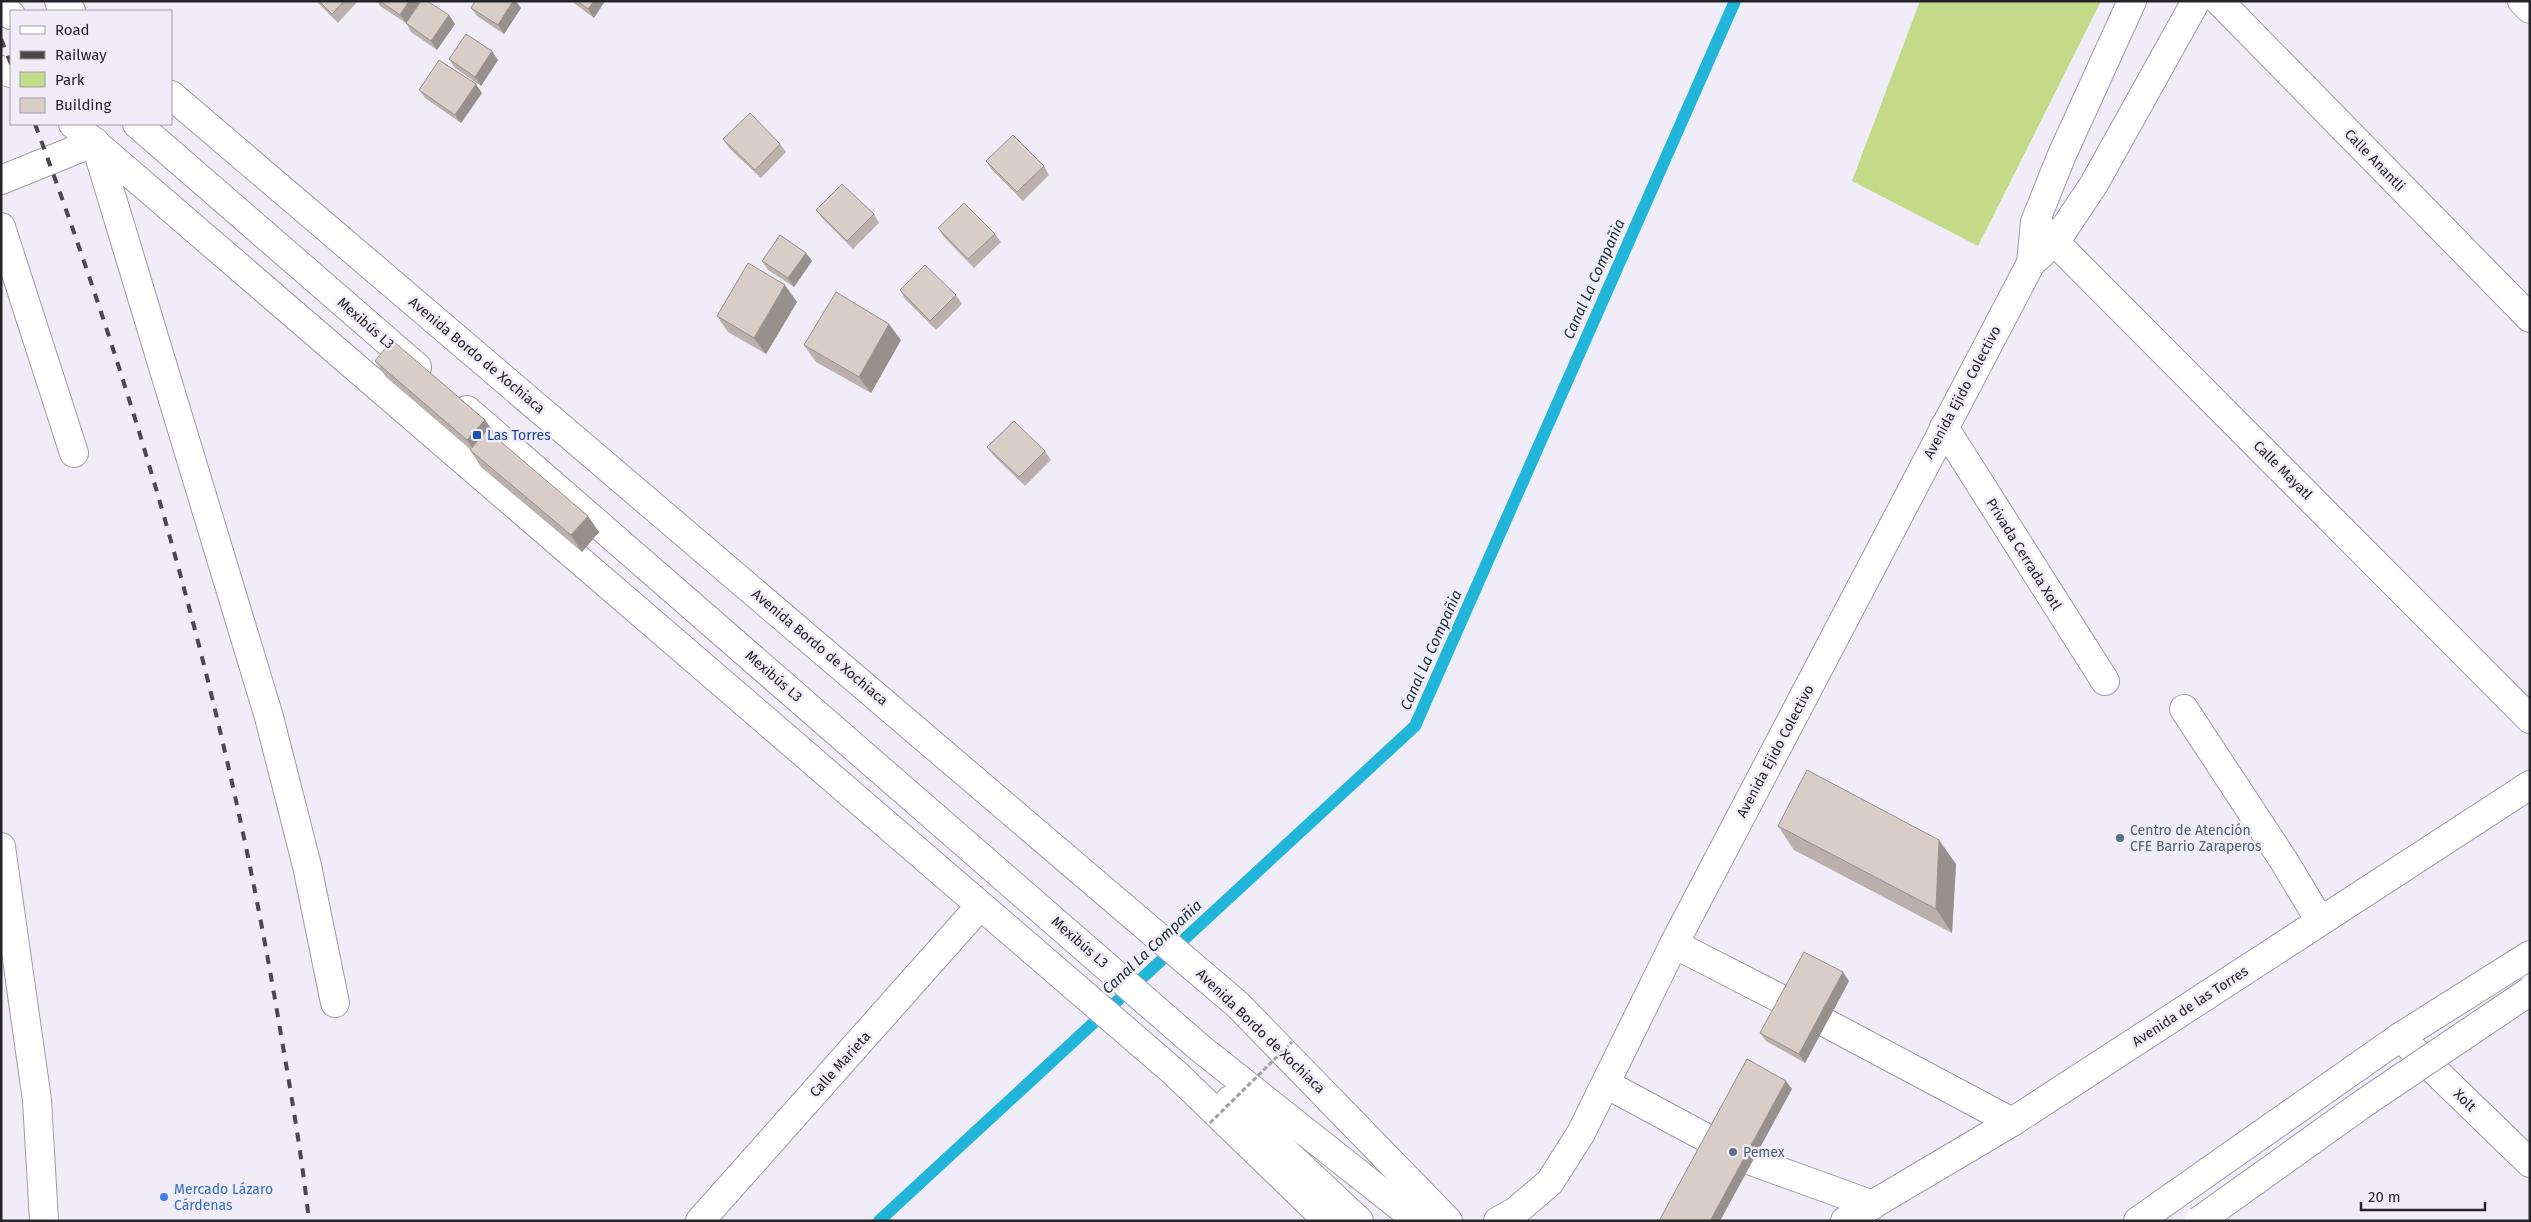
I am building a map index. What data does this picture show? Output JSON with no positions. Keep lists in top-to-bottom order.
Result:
{
  "streets": {
    "main road": [
      "Calle Anantli",
      "Mexibús L3",
      "Avenida Bordo de Xochiaca",
      "Avenida Ejido Colectivo",
      "Calle Mayatl",
      "Privada Cerrada Xotl",
      "Avenida de las Torres",
      "Calle Marieta",
      "Xolt"
    ]
  },
  "crossings": [
    ["Mexibús L3", "Calle Marieta"],
    ["Avenida Ejido Colectivo", "Calle Mayatl"],
    ["Avenida Ejido Colectivo", "Privada Cerrada Xotl"]
  ],
  "water": ["Canal La Compañia"],
  "places": {
    "transit": ["Las Torres"],
    "other": ["Centro de Atención CFE Barrio Zaraperos", "Pemex", "Mercado Lázaro Cárdenas"]
  },
  "legend": [
    "Road",
    "Railway",
    "Park",
    "Building"
  ],
  "scale_bar": "20 m"
}
